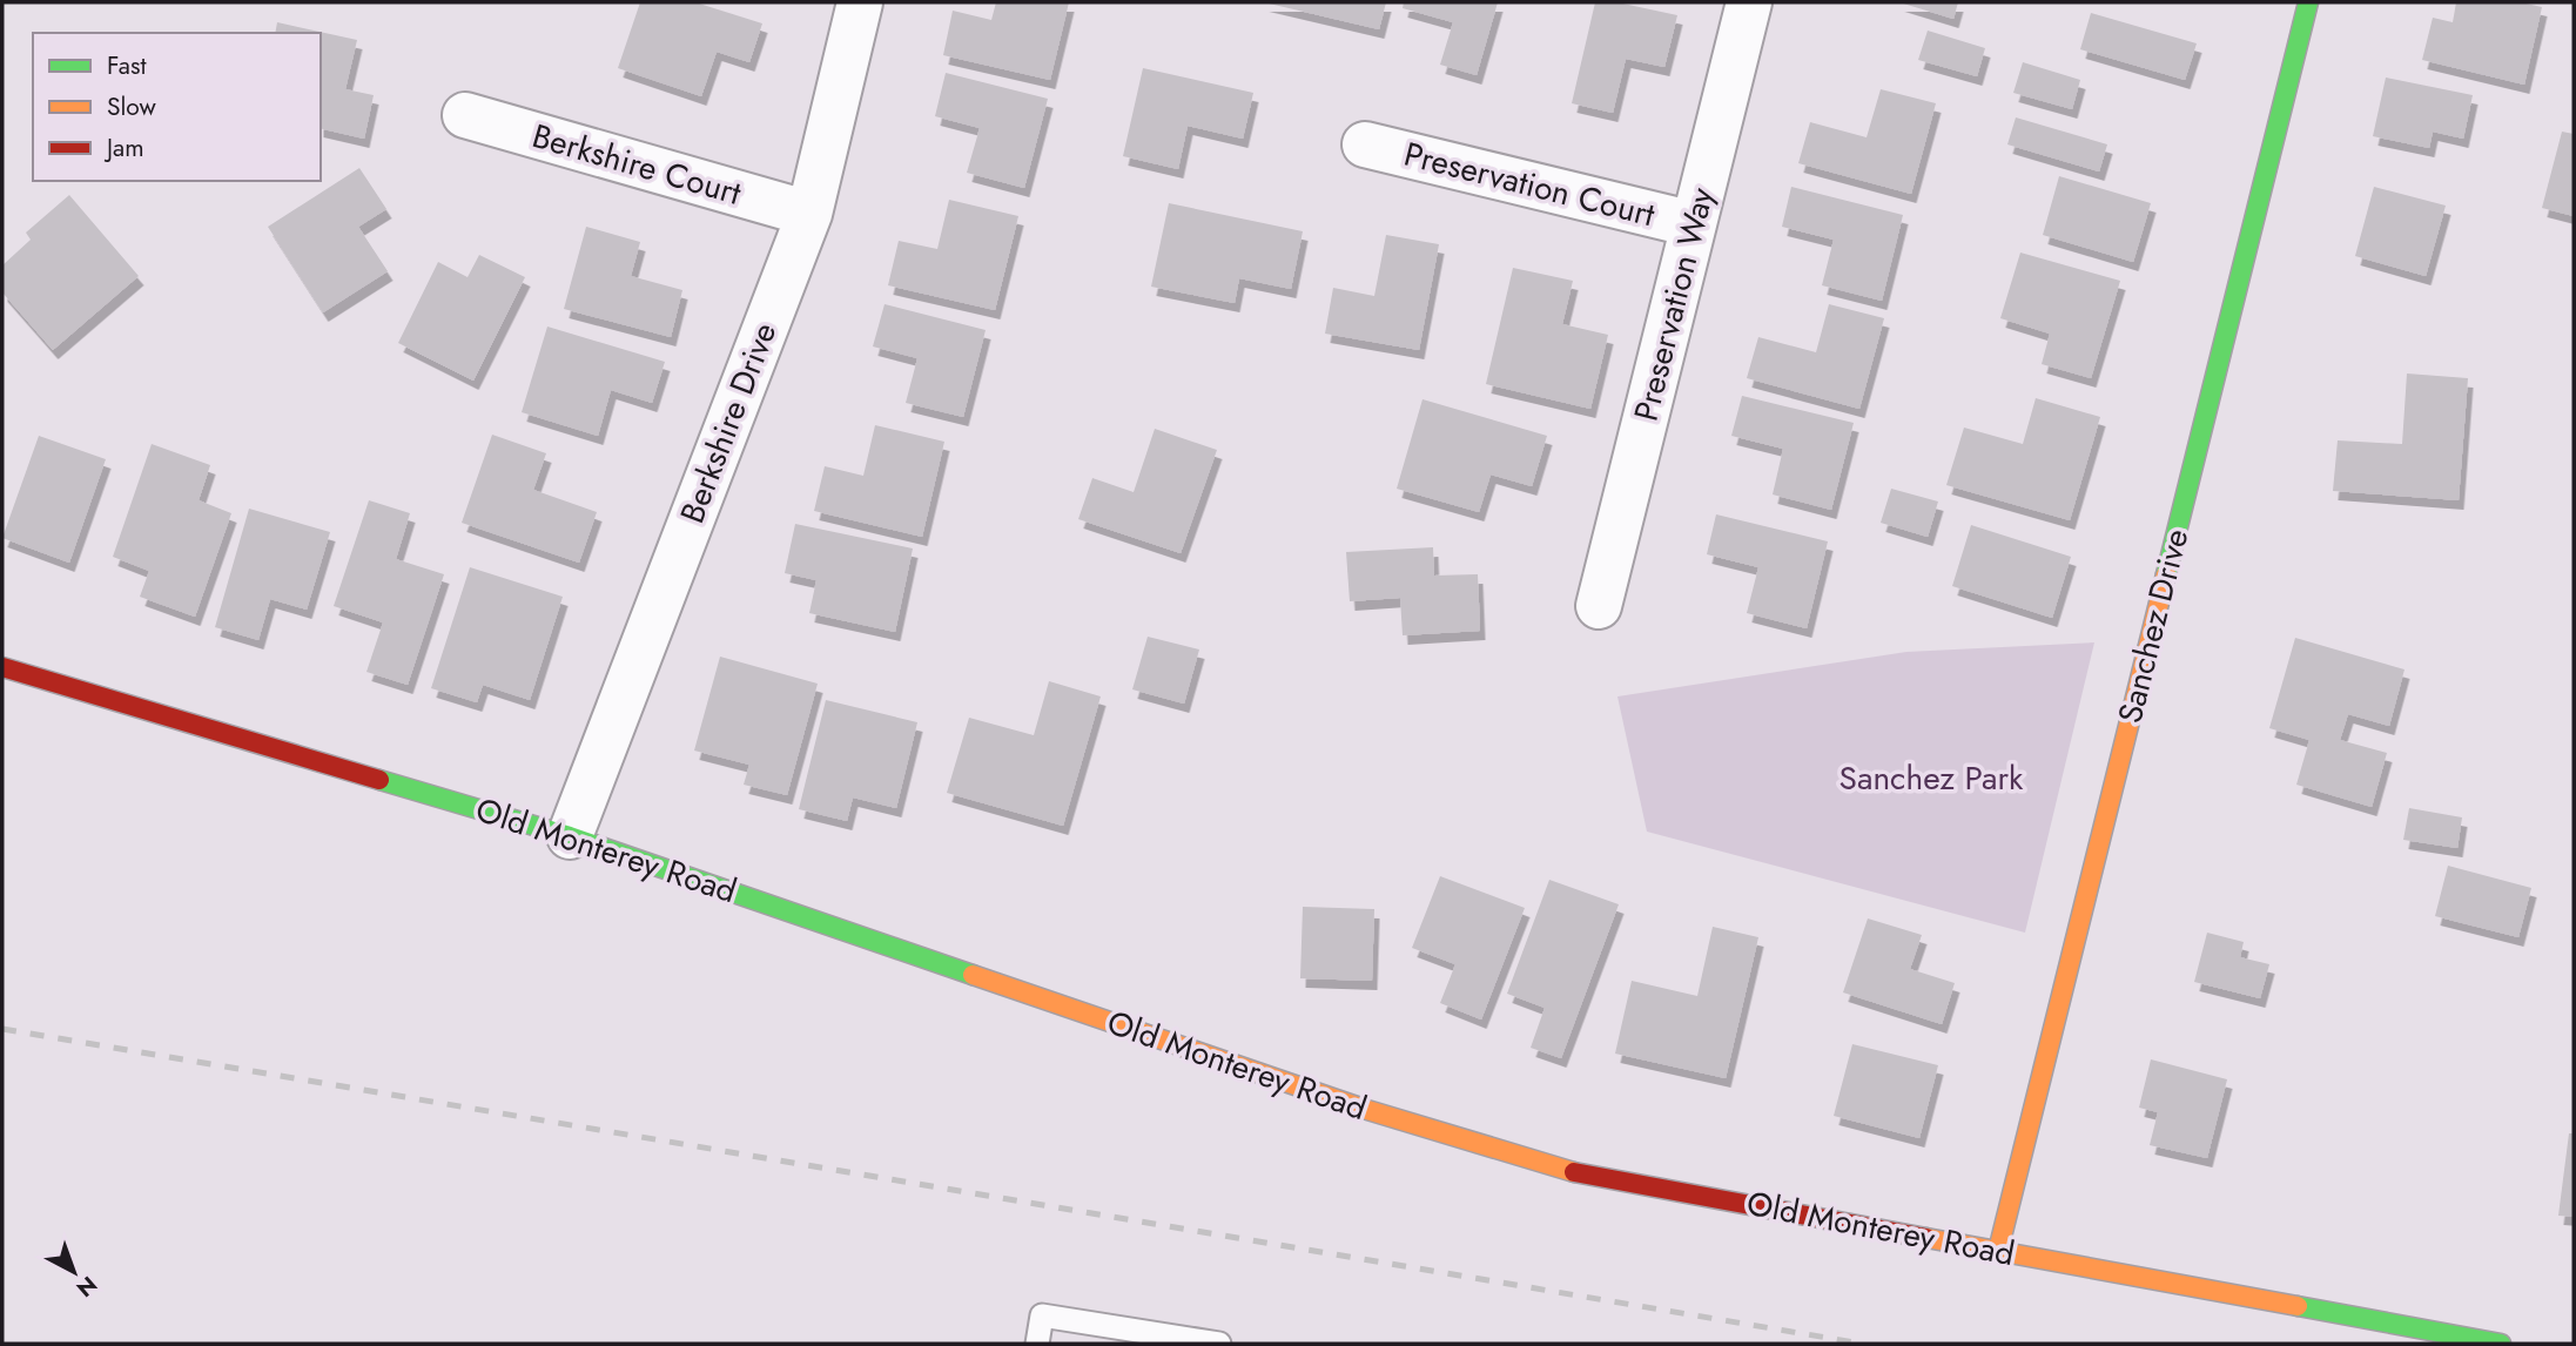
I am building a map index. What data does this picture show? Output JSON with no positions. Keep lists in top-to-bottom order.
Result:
{
  "streets": {
    "street": [
      "Berkshire Court",
      "Preservation Court",
      "Preservation Way",
      "Berkshire Drive",
      "Sanchez Drive",
      "Old Monterey Road"
    ]
  },
  "crossings": [
    ["Berkshire Court", "Berkshire Drive"],
    ["Preservation Court", "Preservation Way"],
    ["Berkshire Drive", "Old Monterey Road"],
    ["Sanchez Drive", "Old Monterey Road"]
  ],
  "parks": ["Sanchez Park"],
  "legend": ["Fast", "Slow", "Jam"],
  "north": "bottom right"
}
